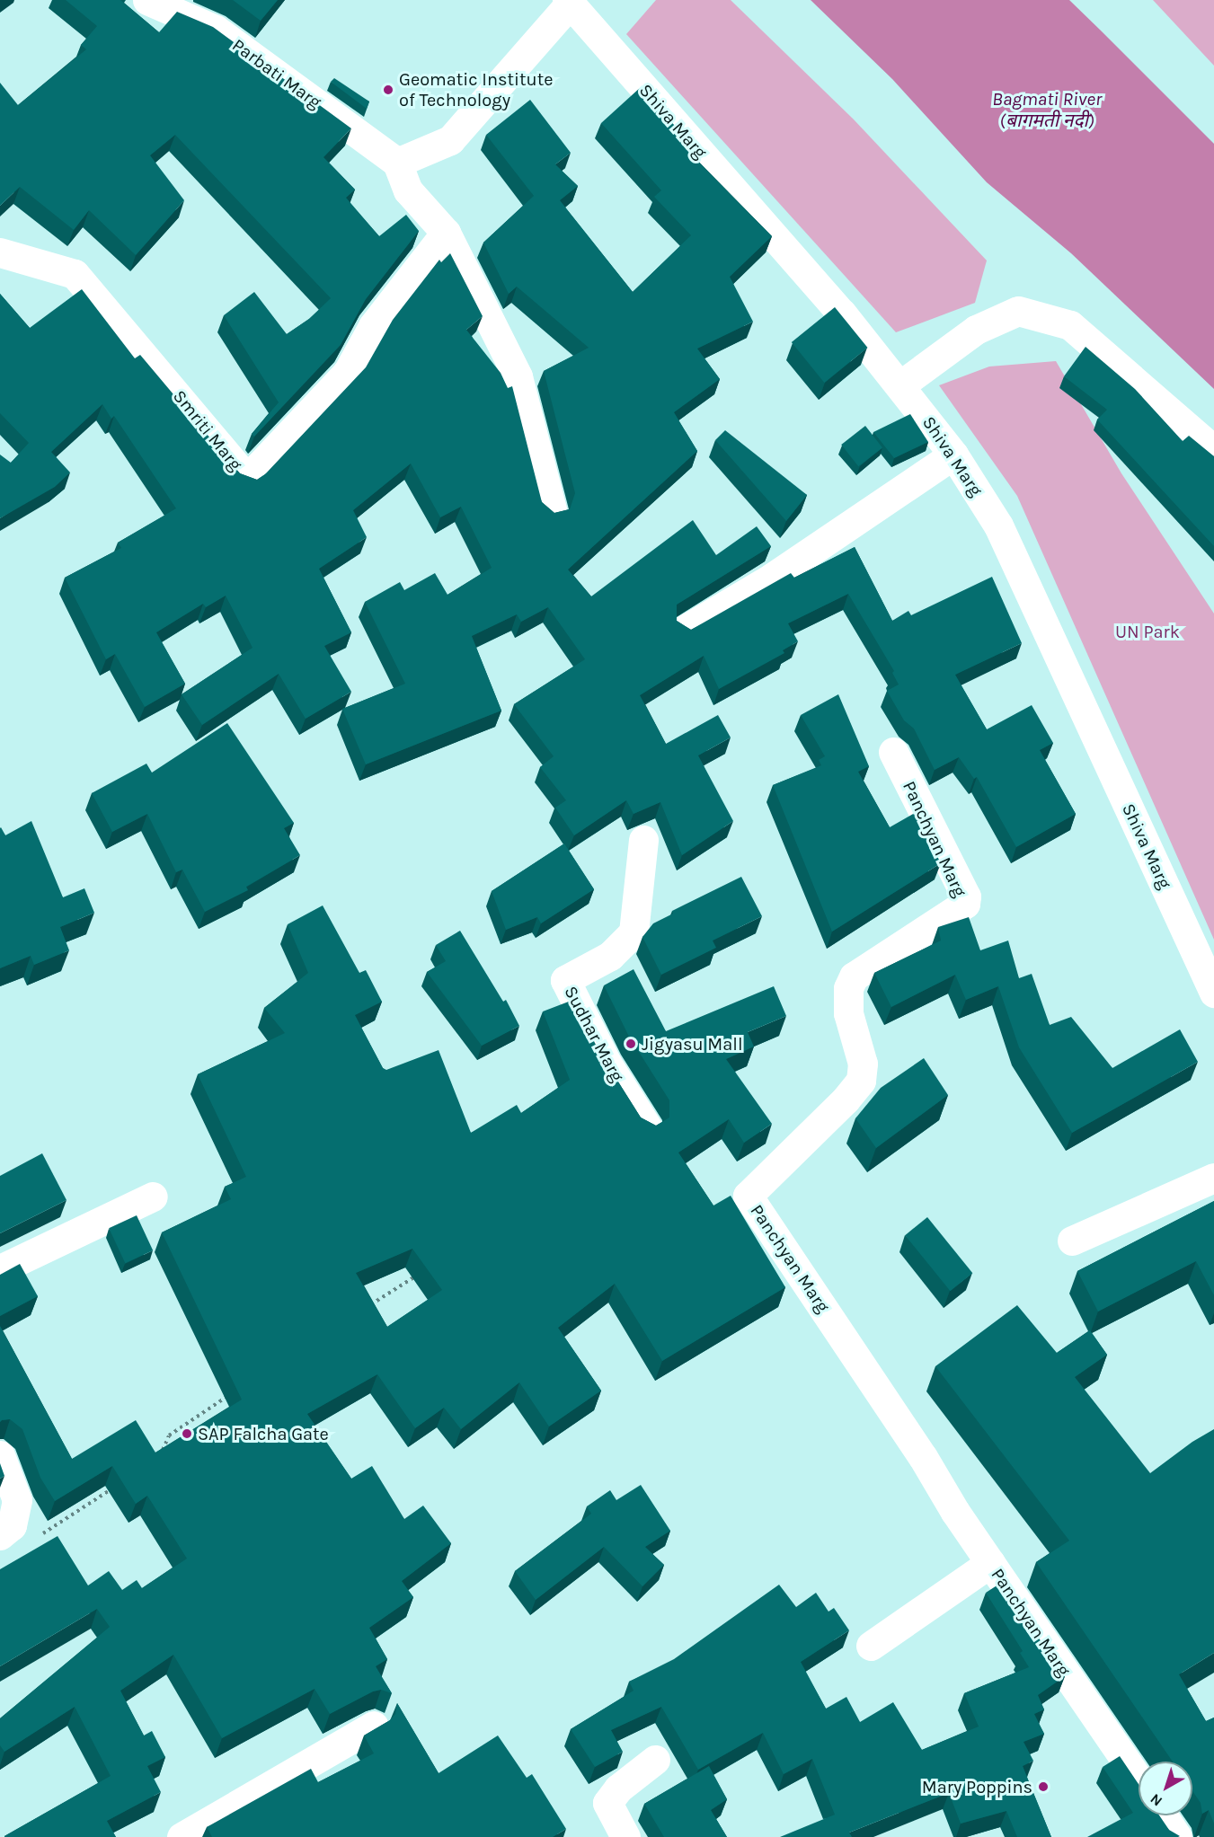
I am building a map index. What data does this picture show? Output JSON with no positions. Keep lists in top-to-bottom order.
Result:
{
  "streets": {
    "street": [
      "Parbati Marg",
      "Shiva Marg",
      "Smriti Marg",
      "Panchyan Marg",
      "Sudhar Marg"
    ]
  },
  "water": ["Bagmati River (बागमती नदी)"],
  "parks": ["UN Park"],
  "places": [
    "Geomatic Institute of Technology",
    "Jigyasu Mall",
    "SAP Falcha Gate",
    "Mary Poppins"
  ],
  "north": "bottom left"
}
